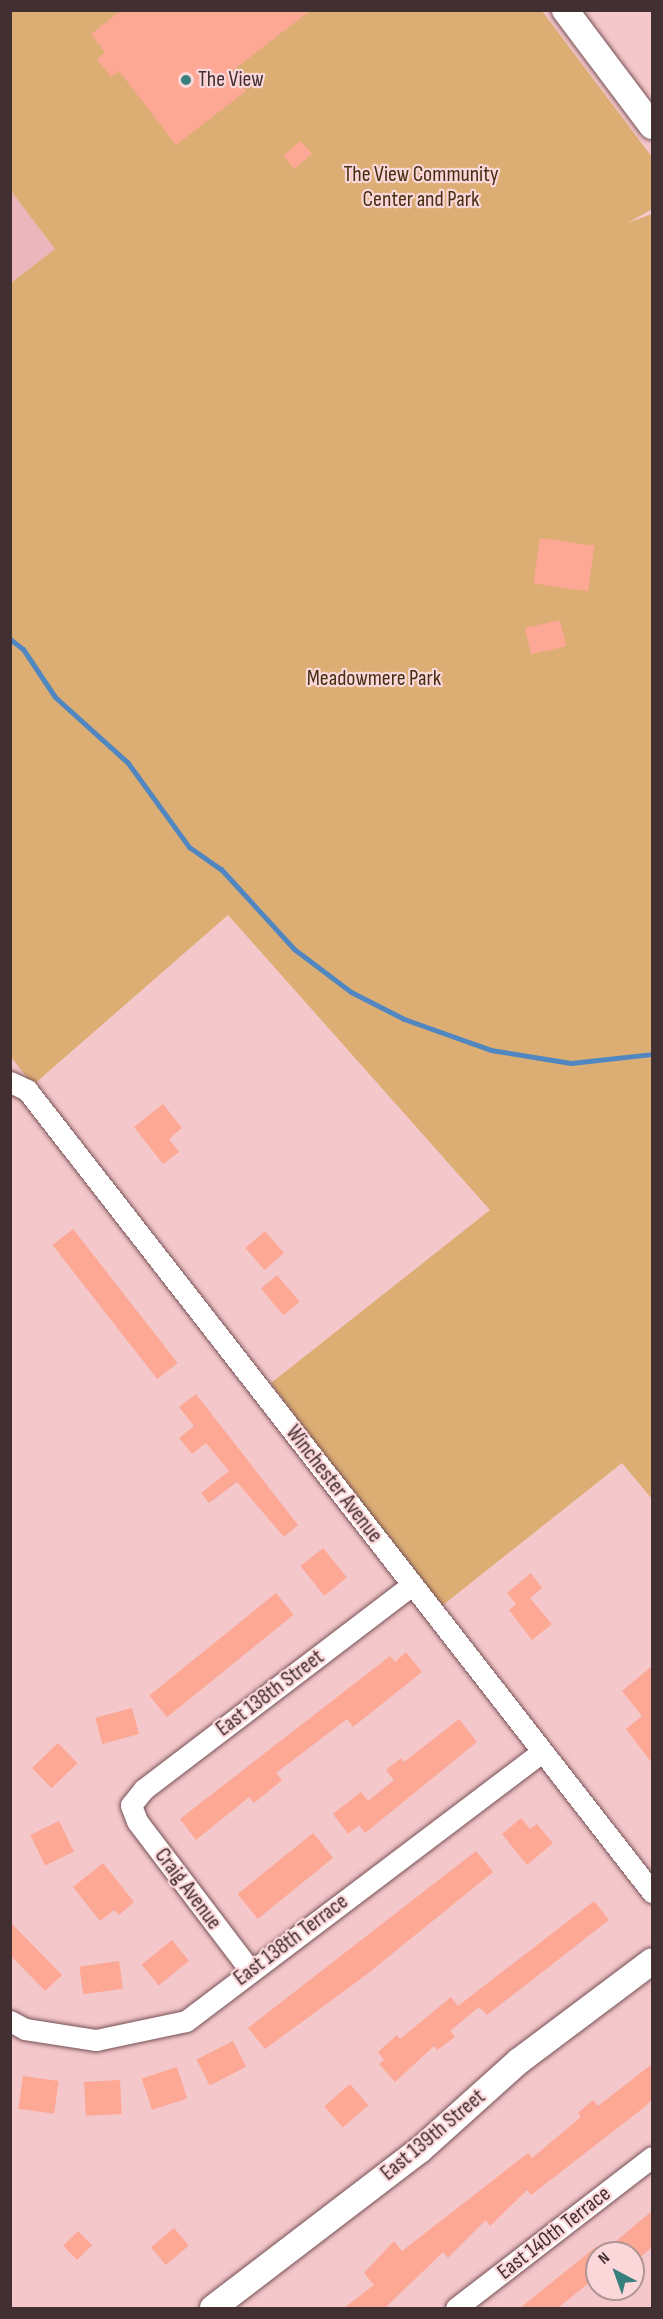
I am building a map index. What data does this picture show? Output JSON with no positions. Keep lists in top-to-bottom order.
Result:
{
  "streets": {
    "street": [
      "Winchester Avenue",
      "East 138th Street",
      "Craig Avenue",
      "East 138th Terrace",
      "East 139th Street",
      "East 140th Terrace"
    ]
  },
  "crossings": [
    ["Winchester Avenue", "East 138th Street"],
    ["Winchester Avenue", "East 138th Terrace"],
    ["East 138th Street", "Craig Avenue"],
    ["Craig Avenue", "East 138th Terrace"]
  ],
  "parks": ["The View Community Center and Park", "Meadowmere Park"],
  "places": ["The View"],
  "north": "top left"
}
